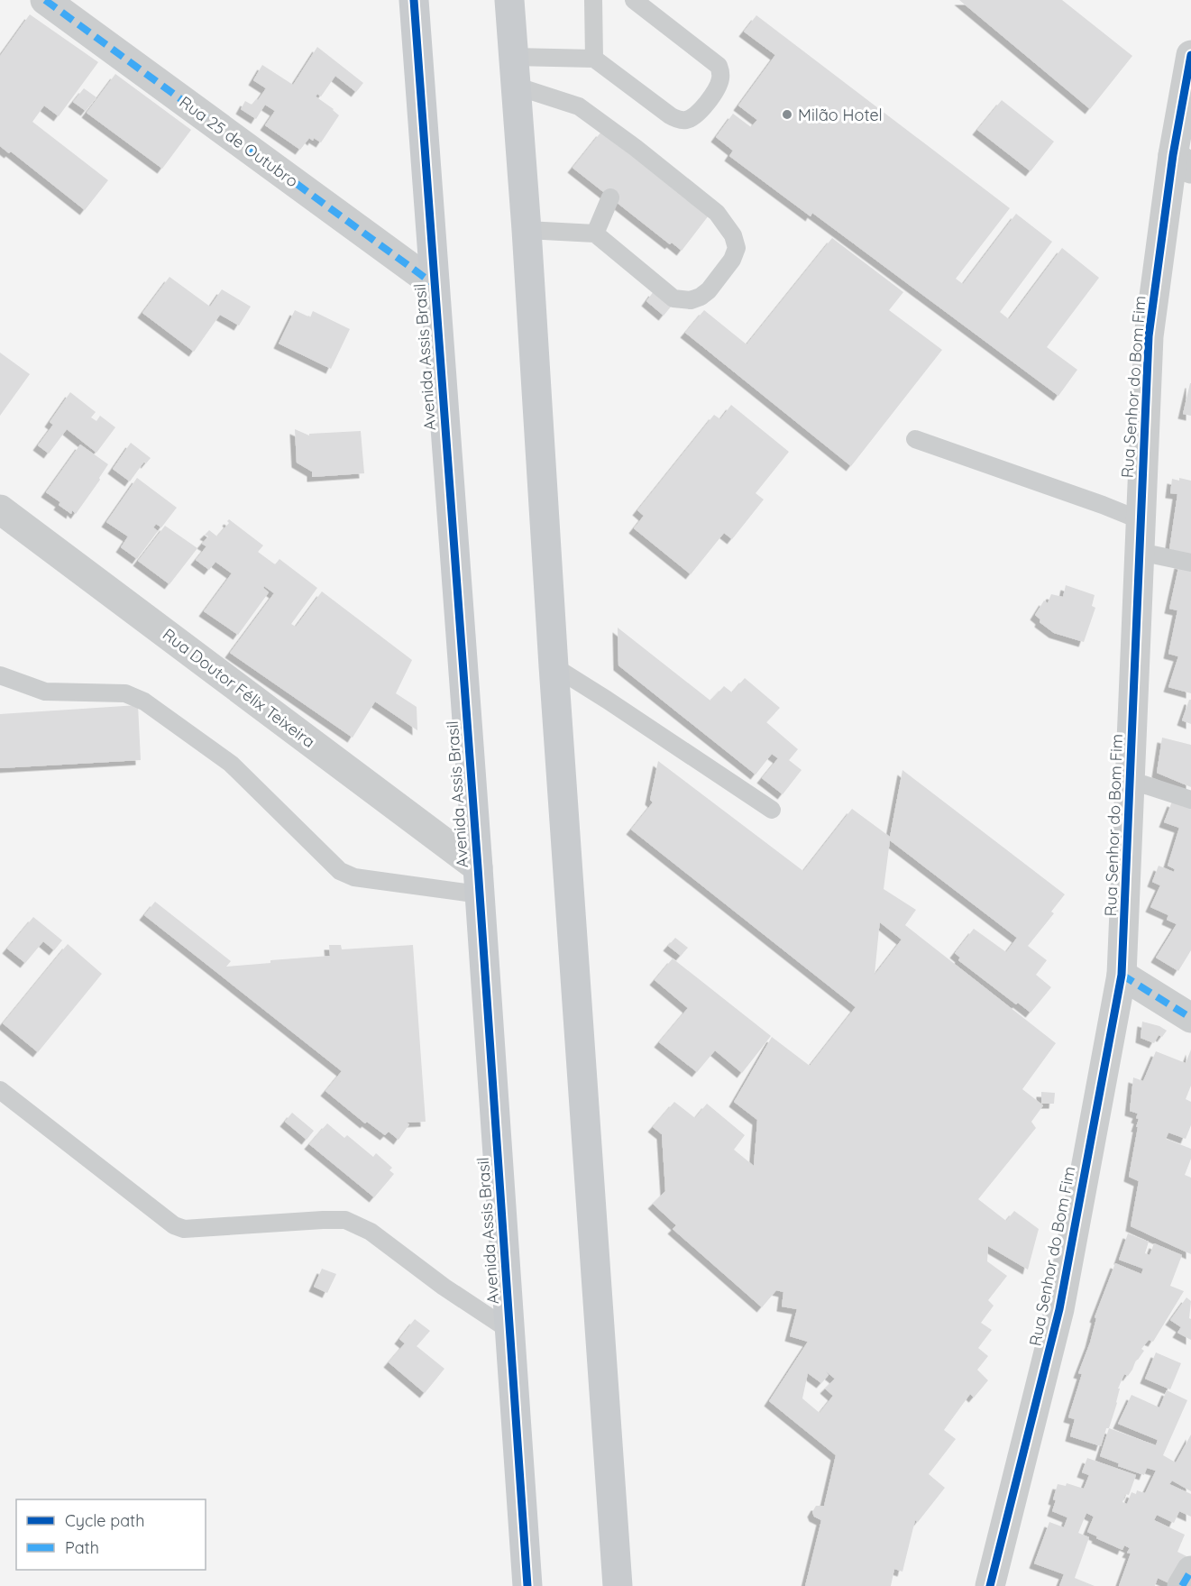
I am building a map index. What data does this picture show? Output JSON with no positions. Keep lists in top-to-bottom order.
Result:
{
  "streets": {
    "main road": ["Avenida Assis Brasil"],
    "street": ["Rua 25 de Outubro", "Rua Senhor do Bom Fim", "Rua Doutor Félix Teixeira"]
  },
  "crossings": [
    ["Rua 25 de Outubro", "Avenida Assis Brasil"],
    ["Avenida Assis Brasil", "Rua Doutor Félix Teixeira"]
  ],
  "places": ["Milão Hotel"],
  "legend": ["Cycle path", "Path"]
}
